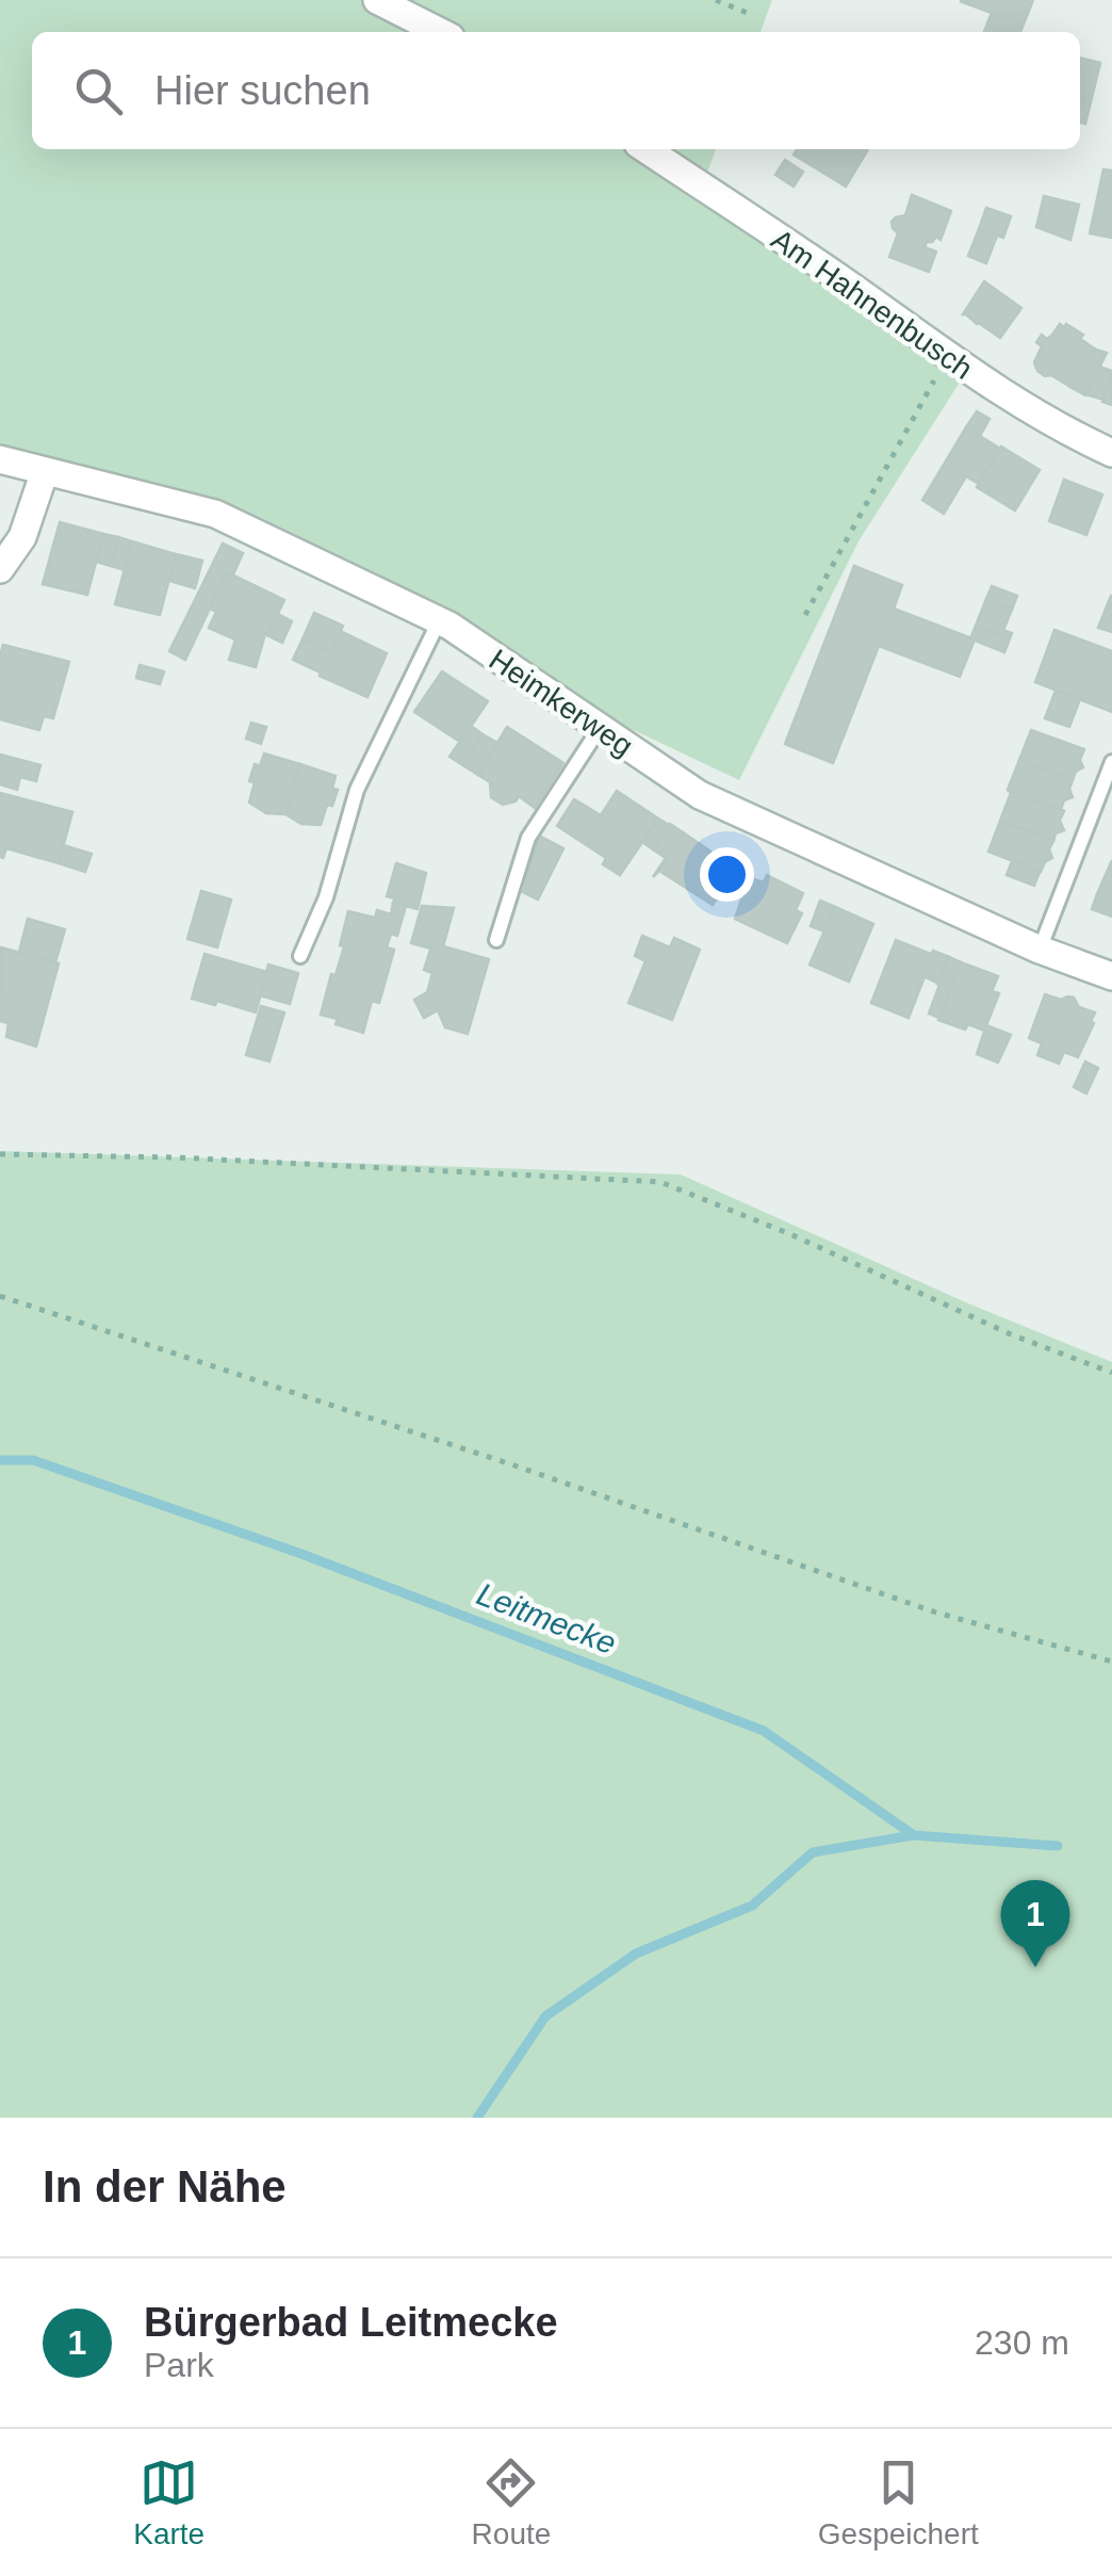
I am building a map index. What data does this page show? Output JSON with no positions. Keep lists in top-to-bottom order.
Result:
{
  "streets": {
    "street": ["Am Hahnenbusch", "Heimkerweg"]
  },
  "water": ["Leitmecke"],
  "page": {
    "search": "Hier suchen",
    "pins": "1",
    "heading": "In der Nähe",
    "list": [
      {
        "mark": "1",
        "name": "Bürgerbad Leitmecke",
        "note": "Park",
        "value": "230 m"
      }
    ],
    "nav": ["Karte", "Route", "Gespeichert"]
  }
}
